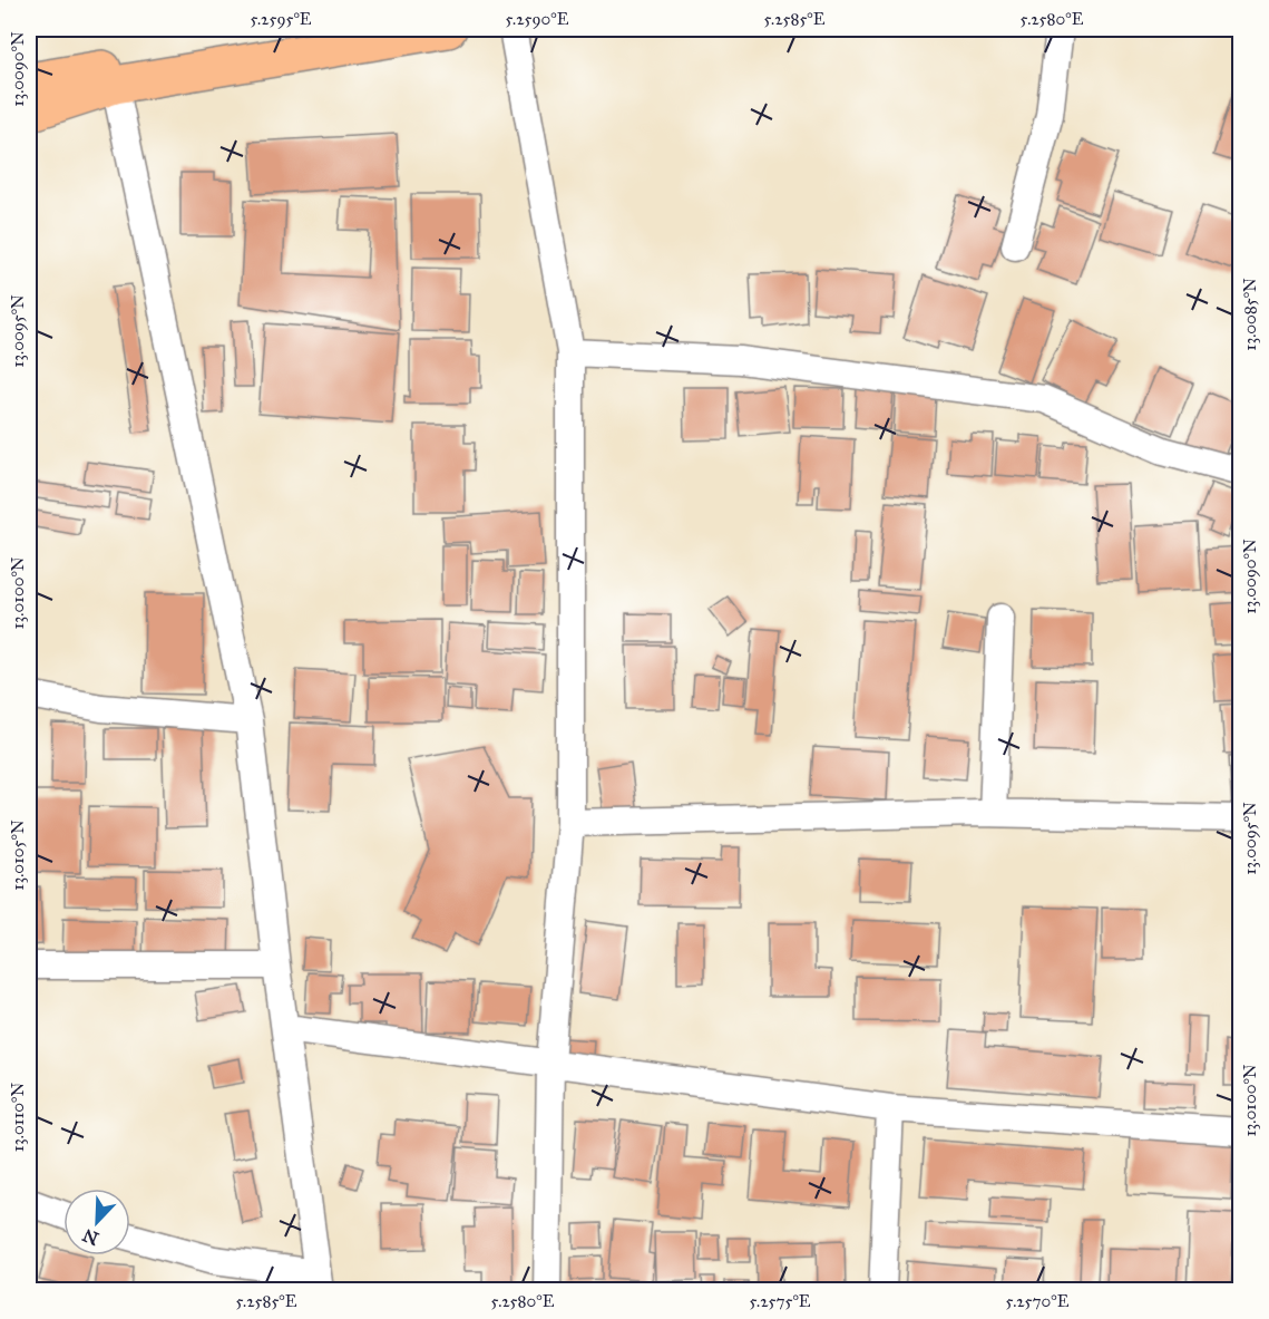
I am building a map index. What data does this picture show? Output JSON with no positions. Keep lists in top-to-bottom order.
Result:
{
  "north": "bottom left",
  "coordinates": [
    "5.2595°E",
    "5.2590°E",
    "5.2585°E",
    "5.2580°E",
    "13.0090°N",
    "13.0085°N",
    "13.0095°N",
    "13.0100°N",
    "13.0105°N",
    "13.0110°N",
    "5.2575°E",
    "5.2570°E"
  ]
}
